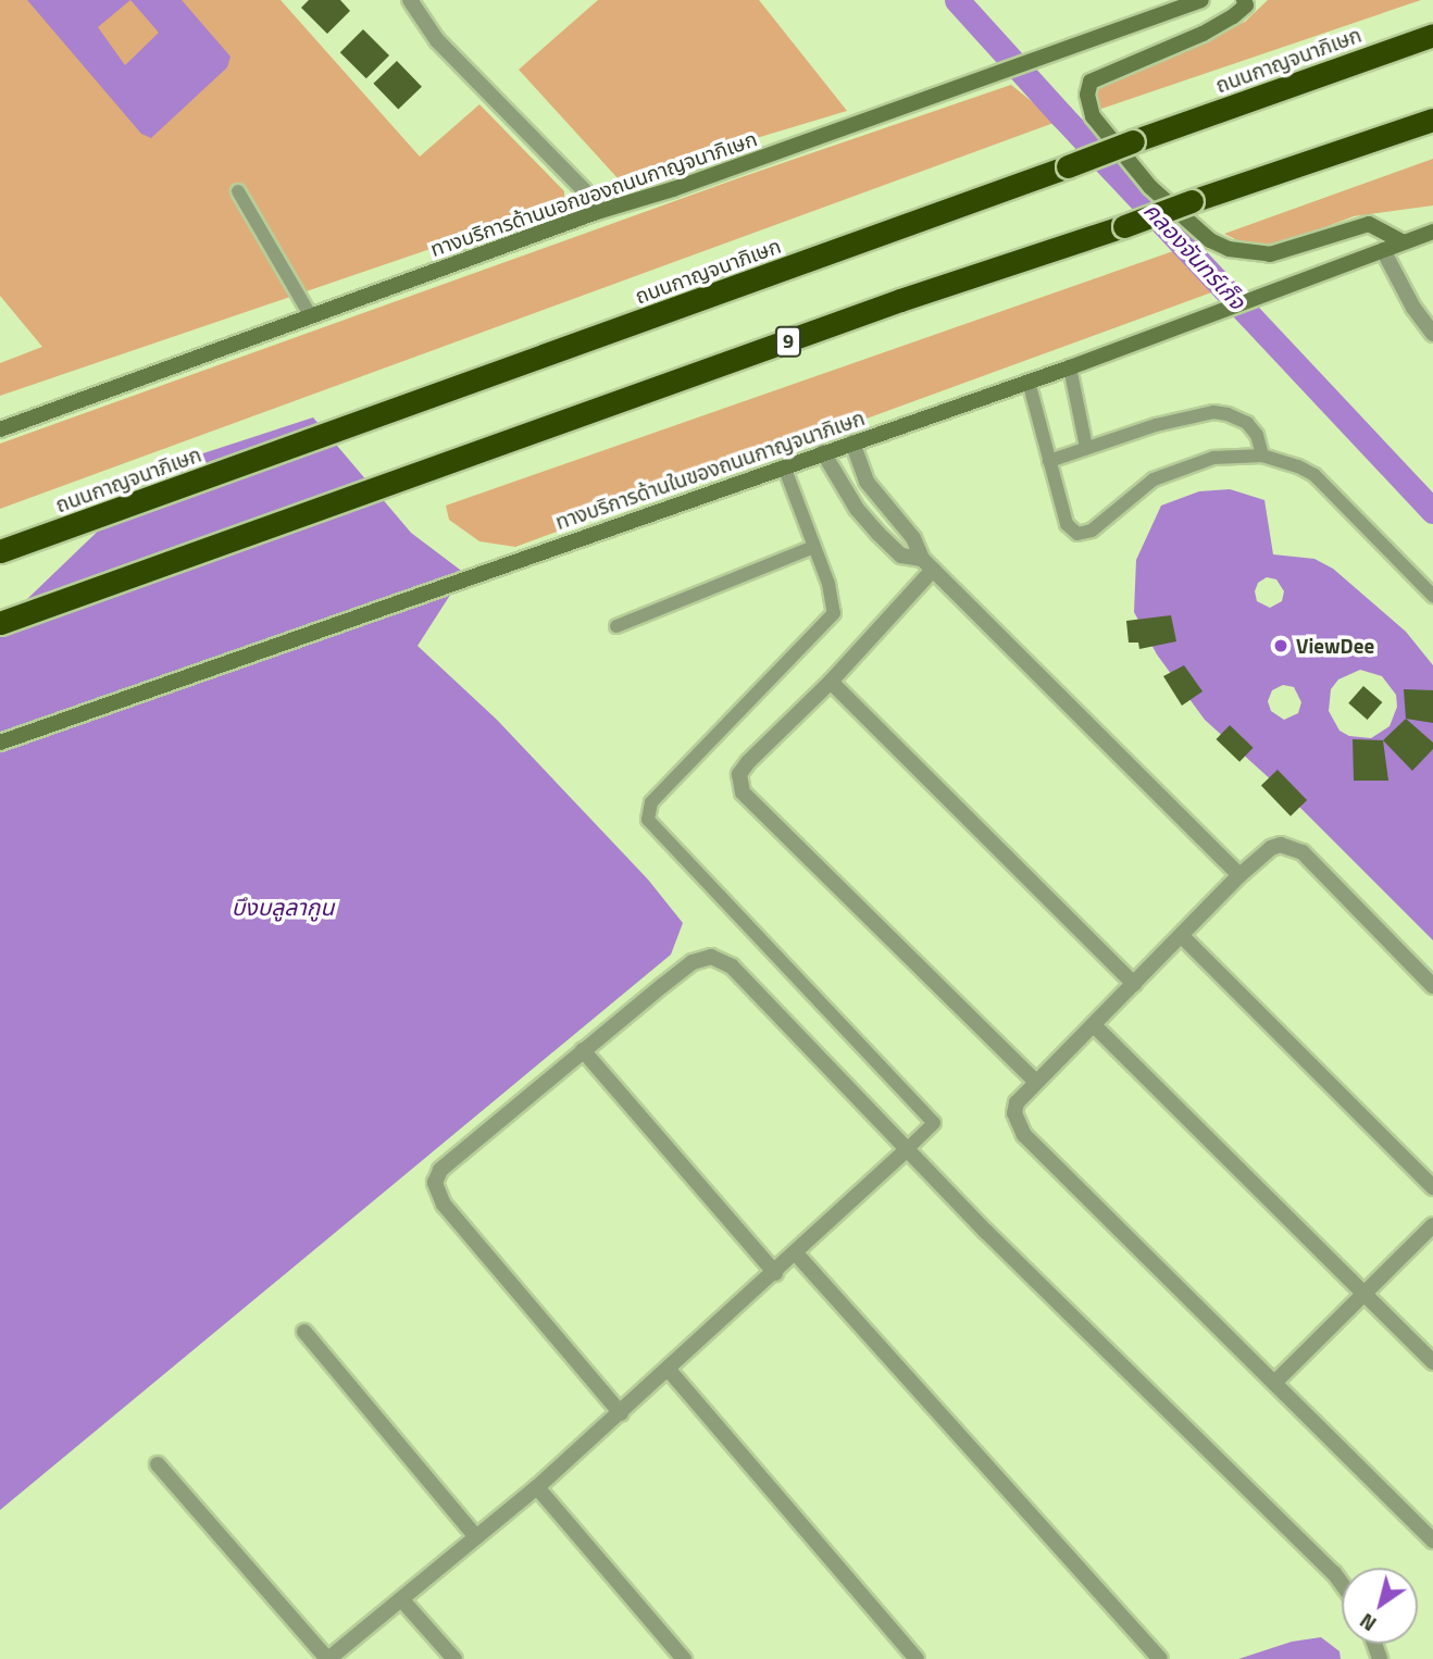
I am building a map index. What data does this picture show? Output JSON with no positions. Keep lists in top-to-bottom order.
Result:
{
  "streets": {
    "highway": ["ถนนกาญจนาภิเษก", "9"],
    "main road": ["ทางบริการด้านนอกของถนนกาญจนาภิเษก", "ทางบริการด้านในของถนนกาญจนาภิเษก"]
  },
  "water": ["คลองจันทร์เก็จ", "บึงบลูลากูน"],
  "places": ["ViewDee"],
  "north": "bottom left"
}
